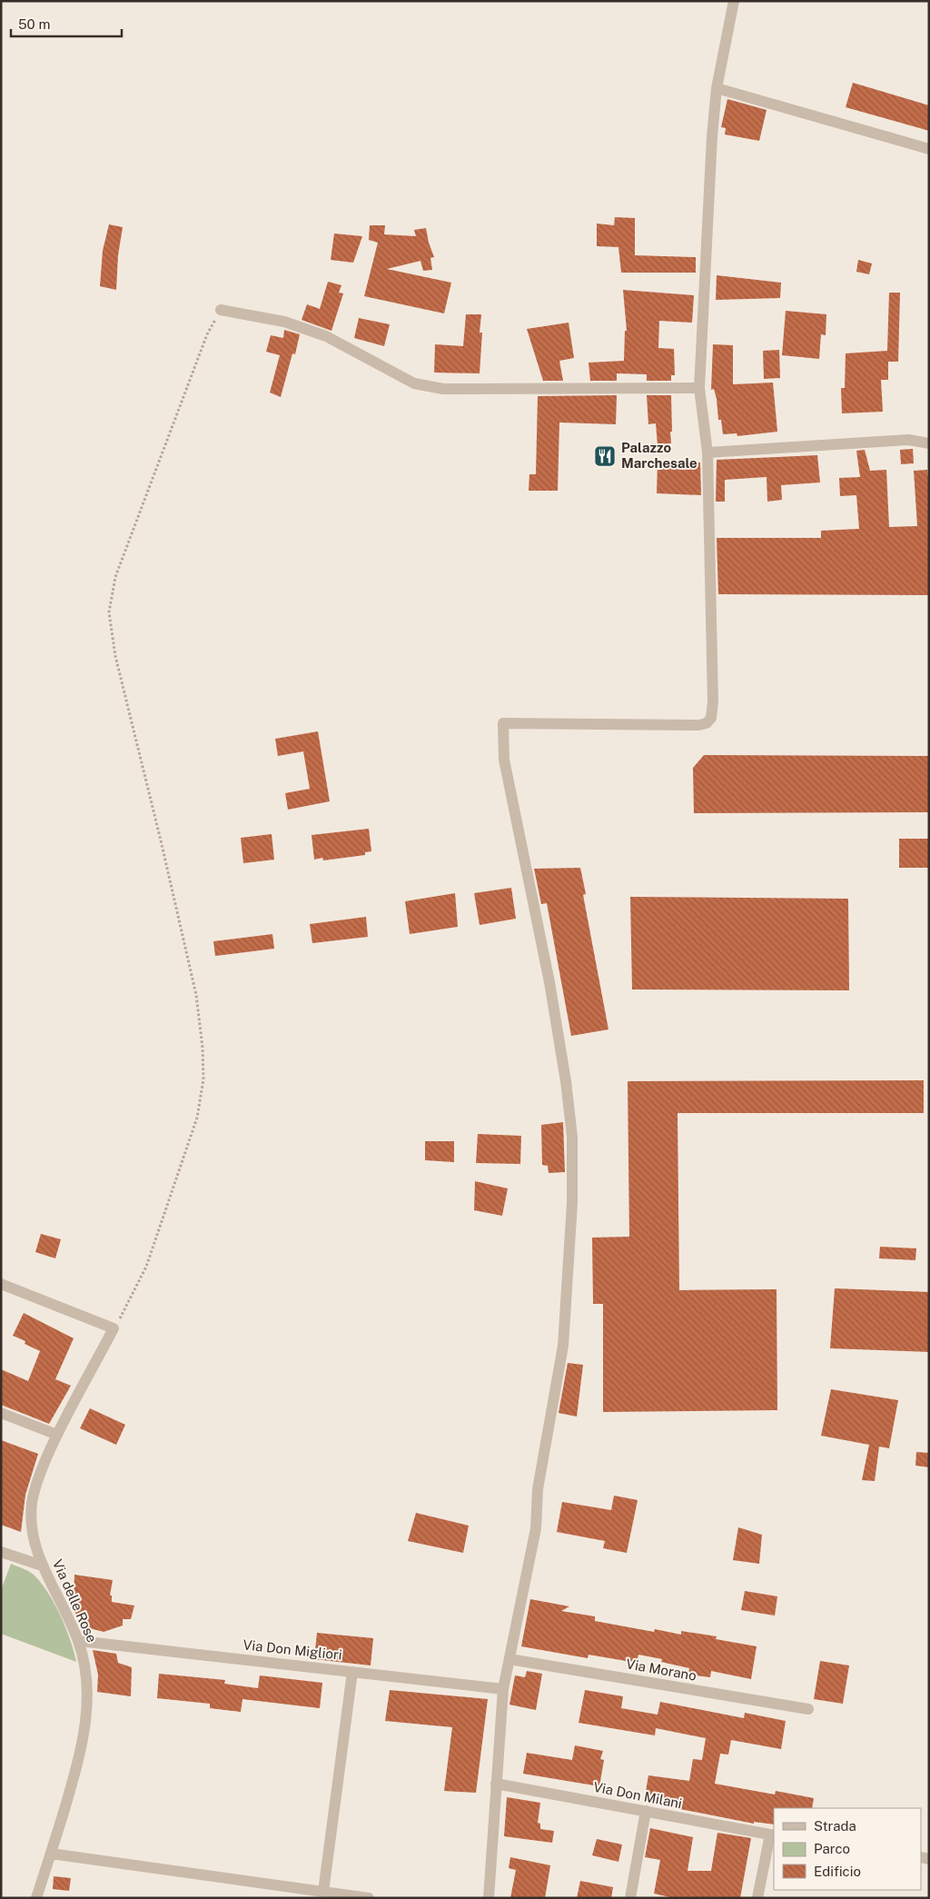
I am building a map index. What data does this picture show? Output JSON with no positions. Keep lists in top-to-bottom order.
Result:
{
  "streets": {
    "street": [
      "Via delle Rose",
      "Via Don Migliori",
      "Via Morano",
      "Via Don Milani"
    ]
  },
  "crossings": [
    ["Via delle Rose", "Via Don Migliori"]
  ],
  "places": {
    "restaurant": ["Palazzo Marchesale"]
  },
  "legend": ["Strada", "Parco", "Edificio"],
  "scale_bar": "50 m"
}
